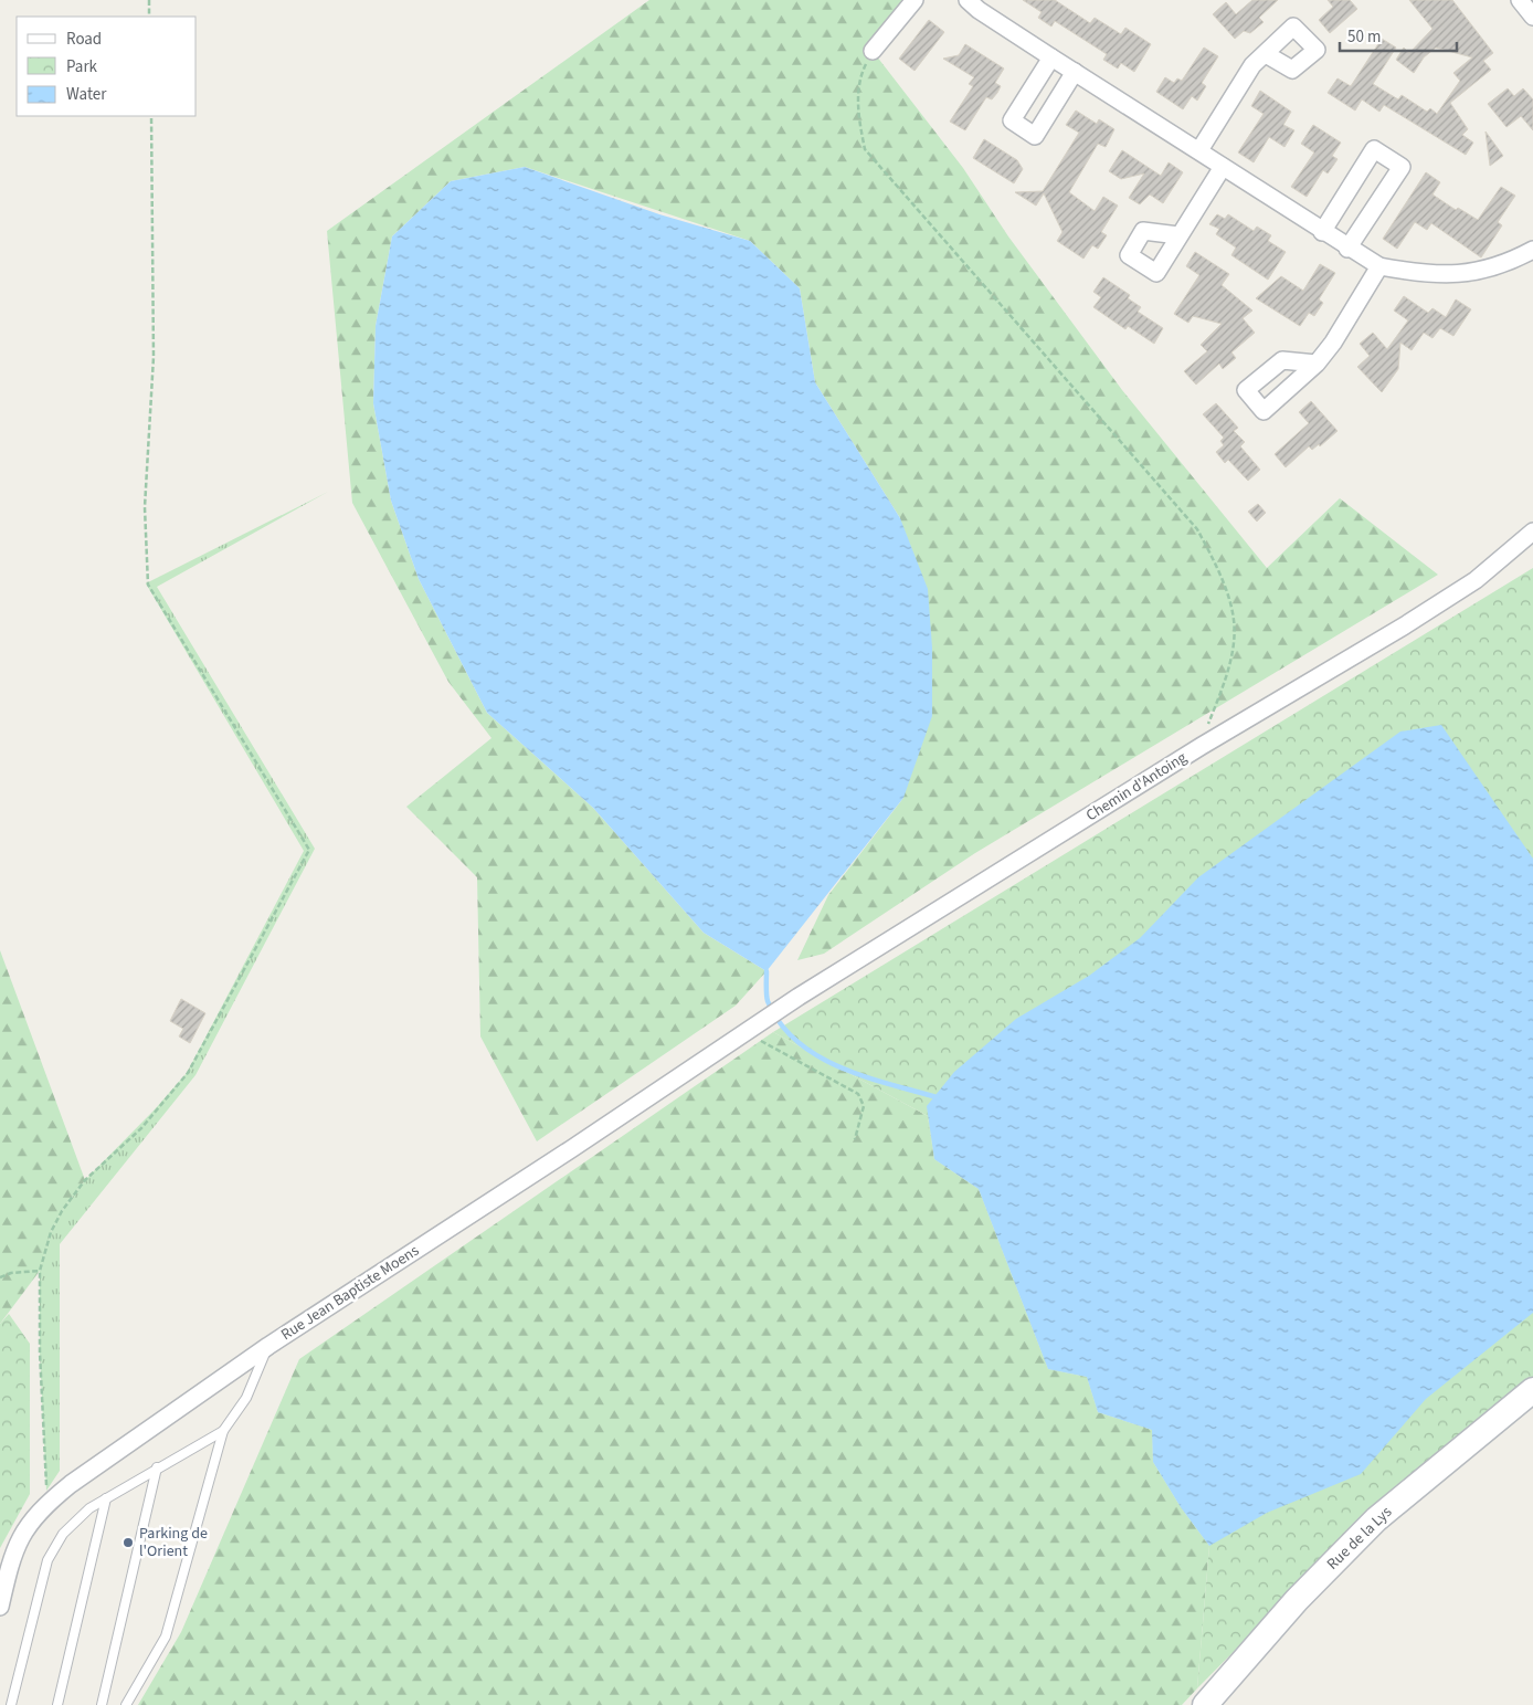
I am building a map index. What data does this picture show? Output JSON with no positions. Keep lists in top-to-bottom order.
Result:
{
  "streets": {
    "main road": ["Rue de la Lys"],
    "street": ["Chemin d'Antoing", "Rue Jean Baptiste Moens"]
  },
  "crossings": [
    ["Chemin d'Antoing", "Rue Jean Baptiste Moens"]
  ],
  "places": ["Parking de l'Orient"],
  "legend": ["Road", "Park", "Water"],
  "scale_bar": "50 m"
}
